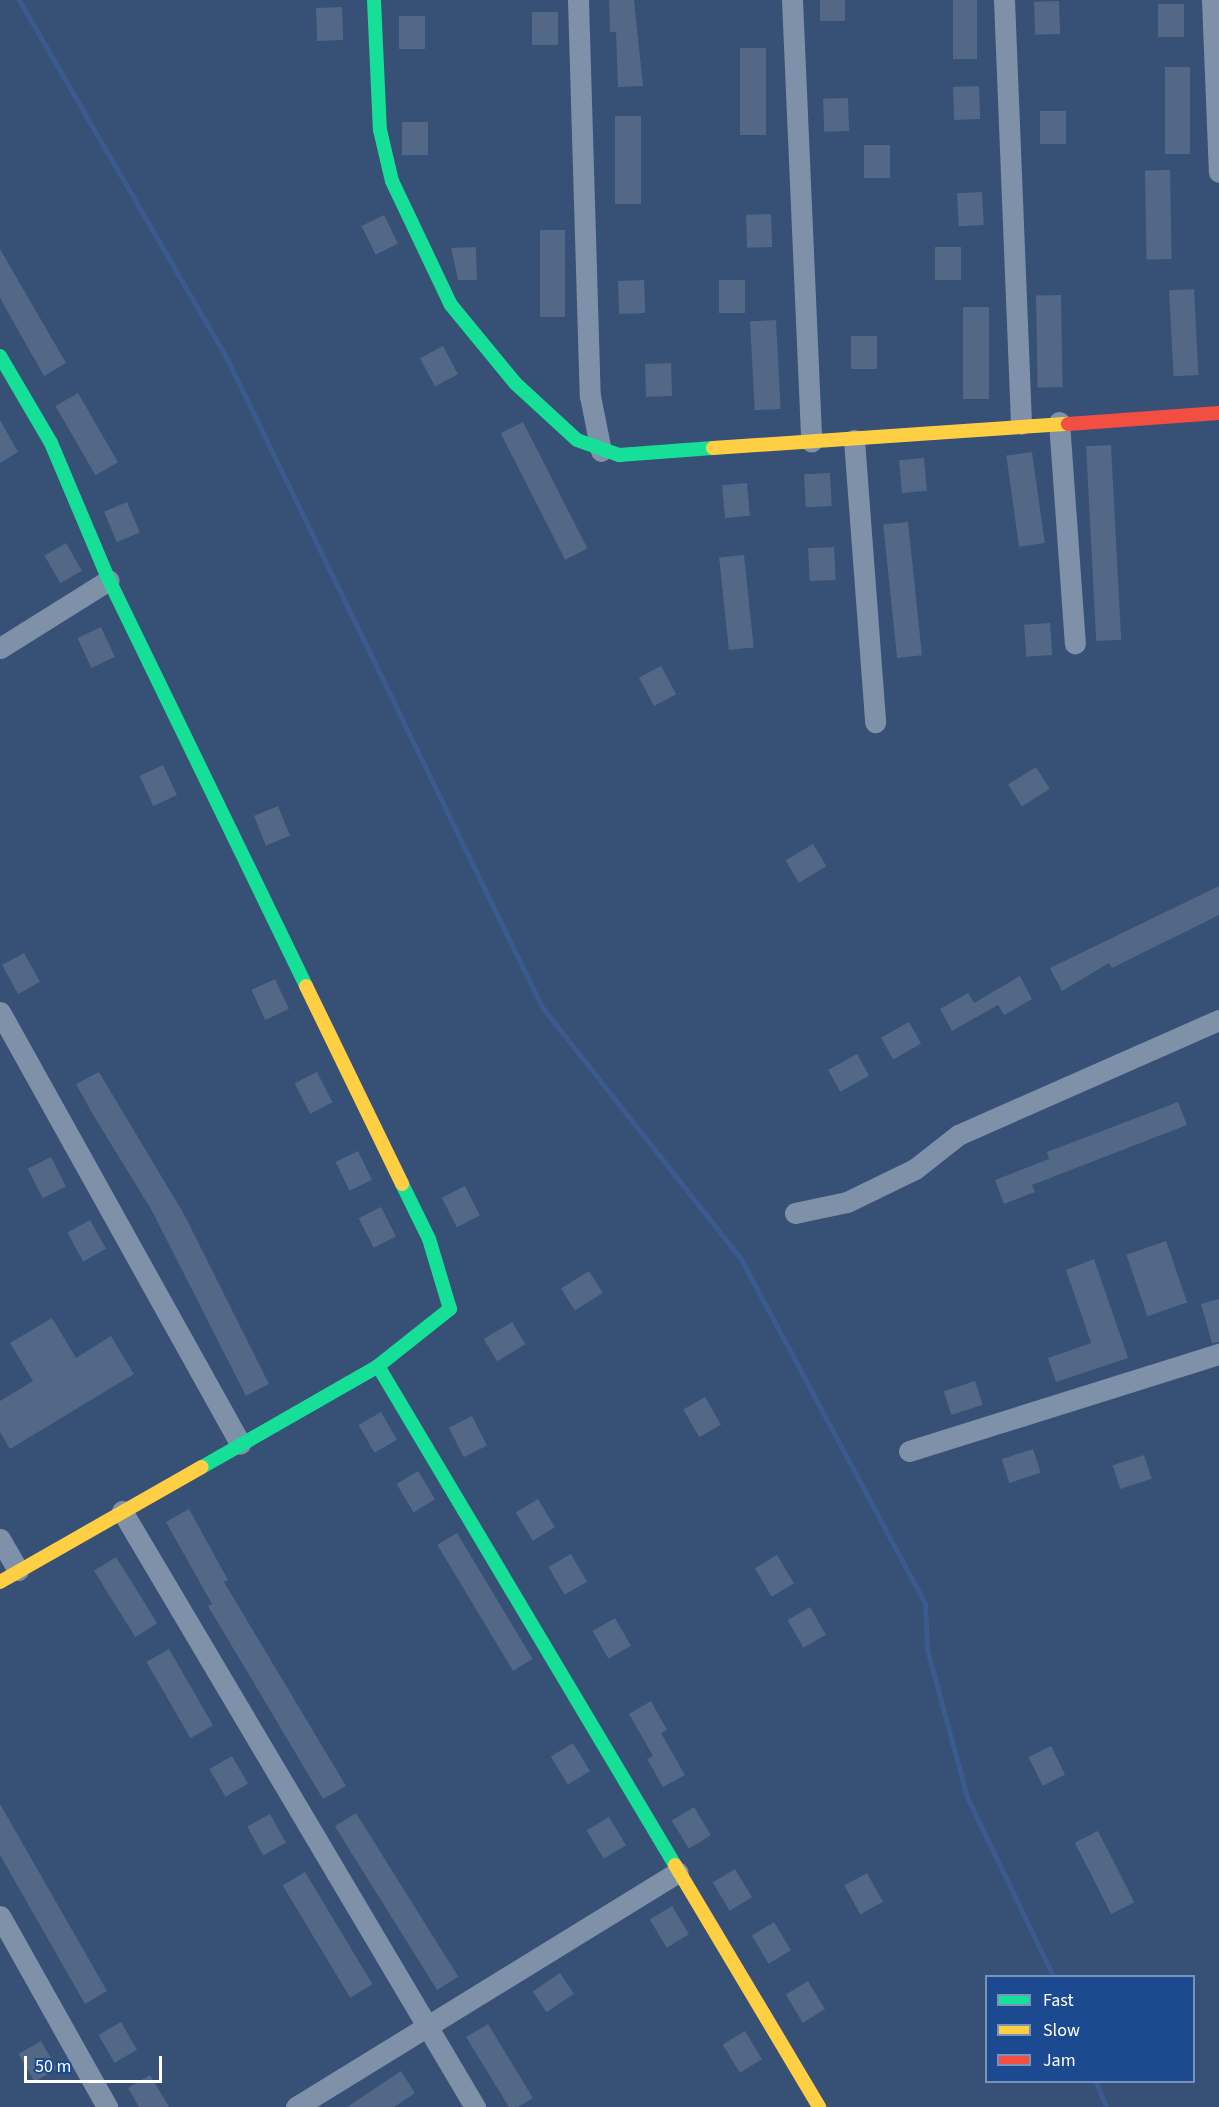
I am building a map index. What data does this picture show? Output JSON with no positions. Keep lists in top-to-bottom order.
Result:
{
  "legend": ["Fast", "Slow", "Jam"],
  "scale_bar": "50 m"
}
